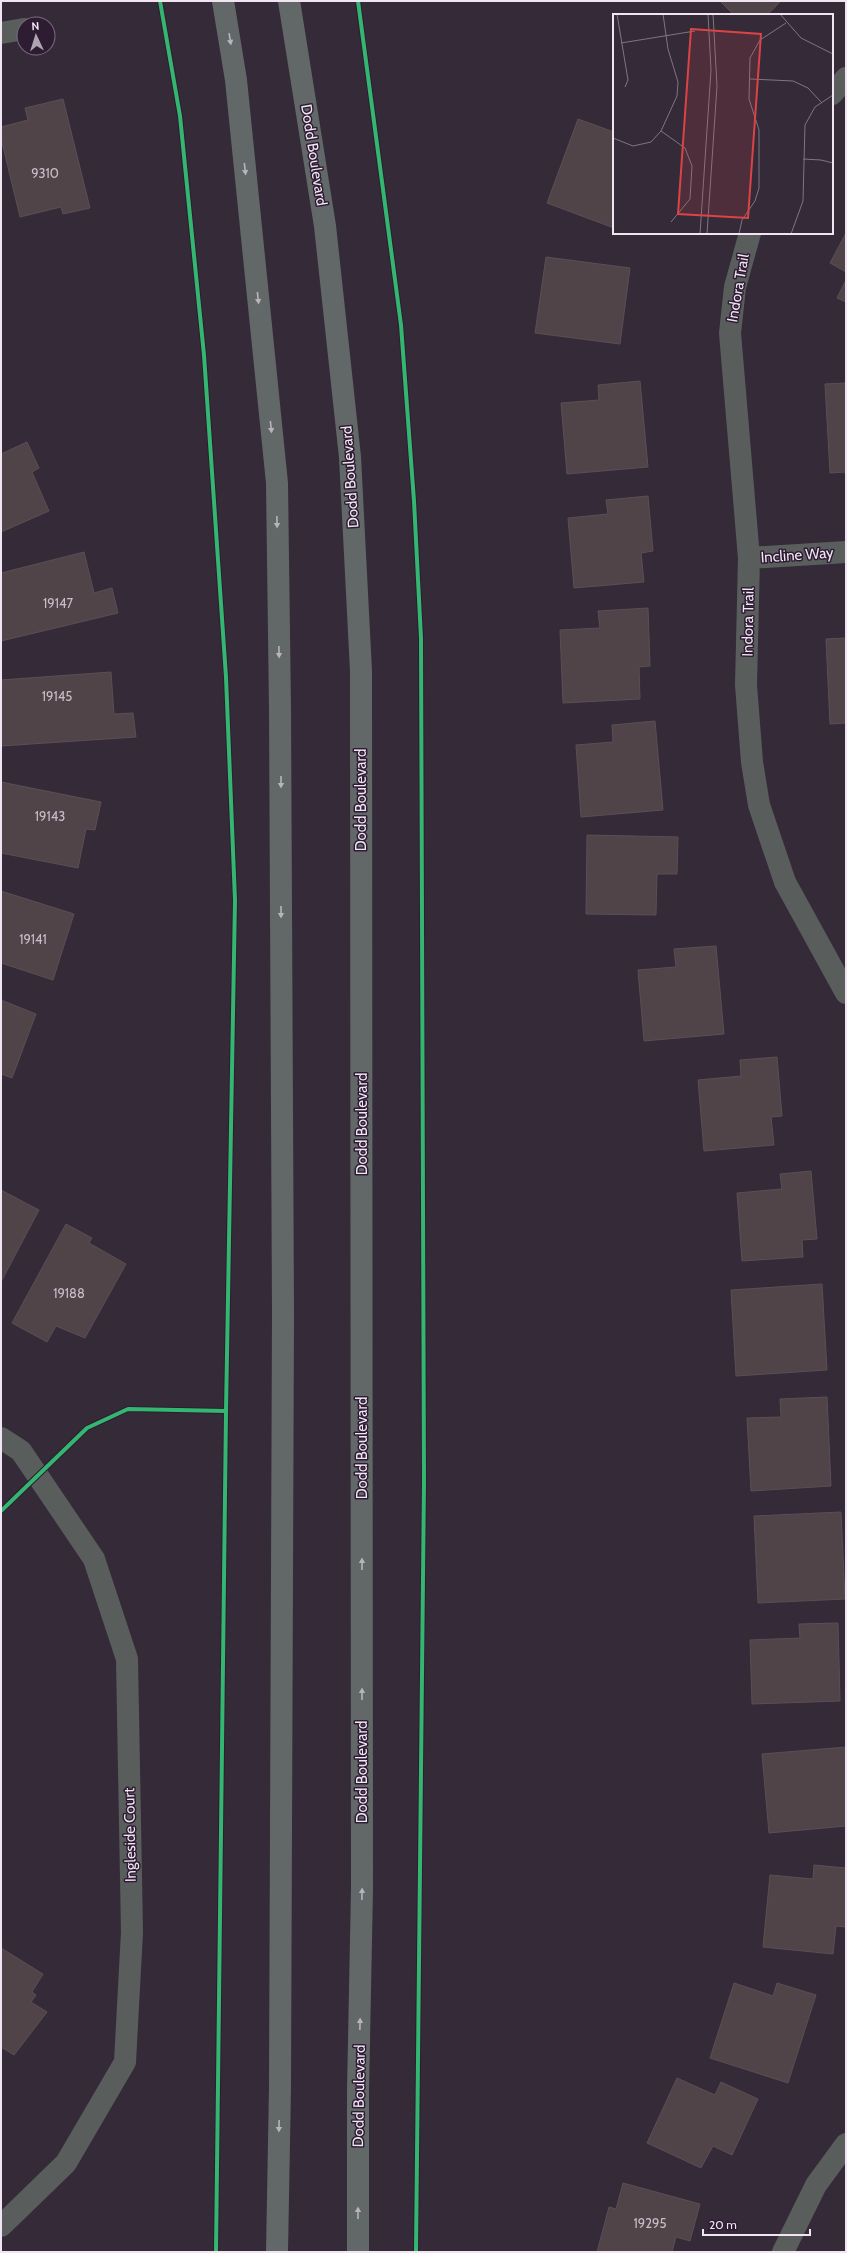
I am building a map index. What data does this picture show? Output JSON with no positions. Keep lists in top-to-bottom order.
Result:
{
  "streets": {
    "main road": ["Dodd Boulevard"],
    "street": ["Indora Trail", "Incline Way", "Ingleside Court"]
  },
  "crossings": [
    ["Indora Trail", "Incline Way"]
  ],
  "house_numbers": [
    "9310",
    "19147",
    "19145",
    "19143",
    "19141",
    "19188",
    "19295"
  ],
  "scale_bar": "20 m",
  "north": "top"
}
